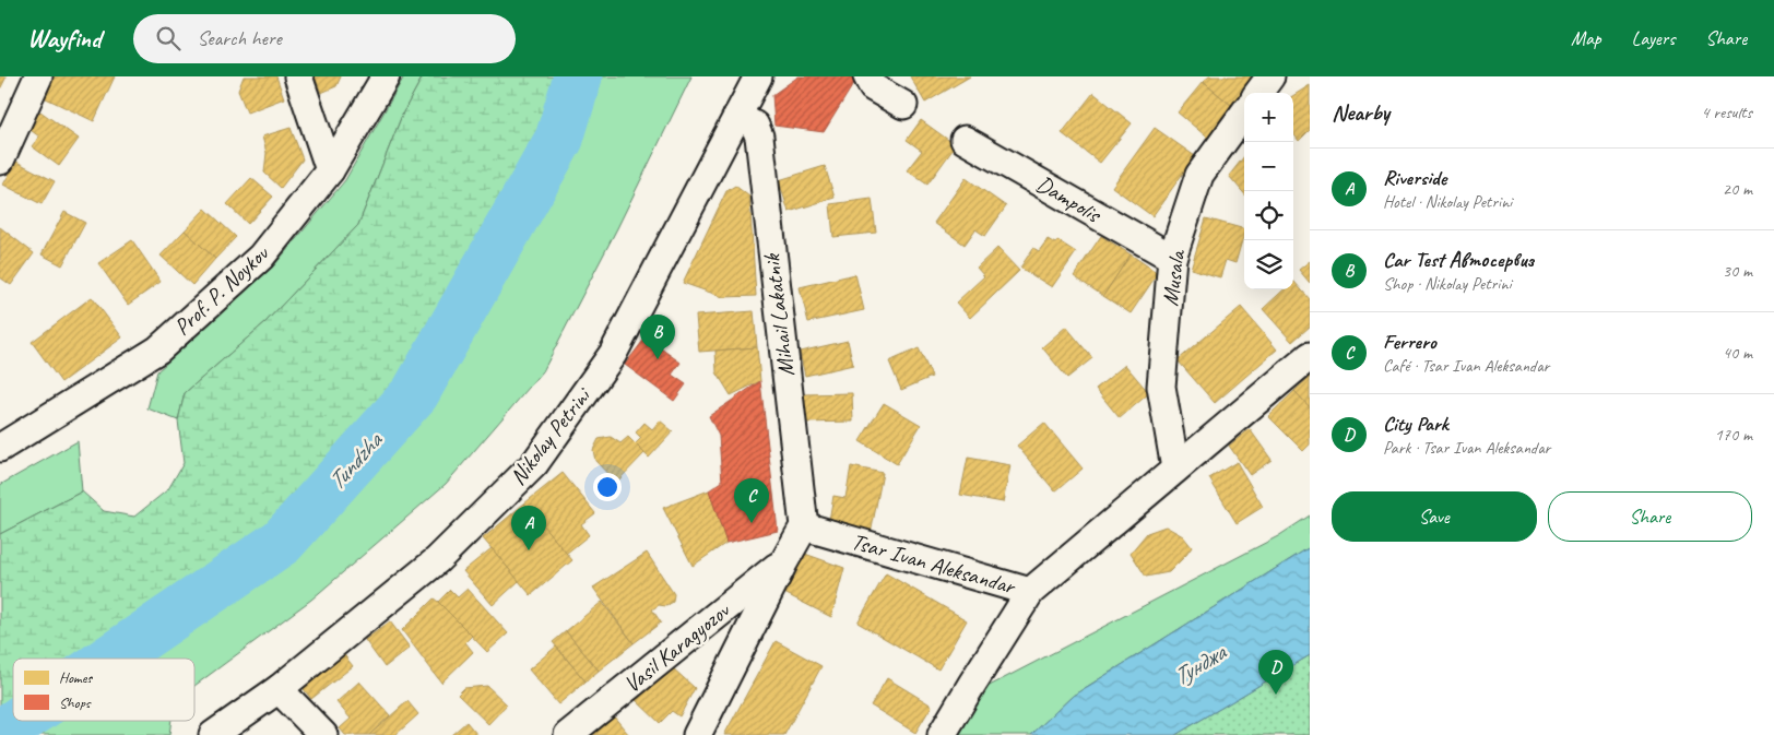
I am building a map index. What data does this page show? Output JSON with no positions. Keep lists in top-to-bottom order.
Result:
{
  "streets": {
    "street": [
      "Dampolis",
      "Musala",
      "Prof. P. Noykov",
      "Mihail Lakatnik",
      "Nikolay Petrini",
      "Tsar Ivan Aleksandar",
      "Vasil Karagyozov"
    ]
  },
  "crossings": [
    ["Dampolis", "Musala"],
    ["Musala", "Tsar Ivan Aleksandar"],
    ["Mihail Lakatnik", "Nikolay Petrini"],
    ["Mihail Lakatnik", "Tsar Ivan Aleksandar"]
  ],
  "water": ["Tundzha", "Тунджа"],
  "legend": ["Homes", "Shops"],
  "page": {
    "header": "Wayfind",
    "search": "Search here",
    "nav": ["Map", "Layers", "Share"],
    "heading": ["Nearby", "4 results"],
    "map_buttons": ["+", "−"],
    "list": [
      {
        "mark": "A",
        "name": "Riverside",
        "note": "Hotel · Nikolay Petrini",
        "value": "20 m"
      },
      {
        "mark": "B",
        "name": "Car Test Автосервиз",
        "note": "Shop · Nikolay Petrini",
        "value": "30 m"
      },
      {
        "mark": "C",
        "name": "Ferrero",
        "note": "Café · Tsar Ivan Aleksandar",
        "value": "40 m"
      },
      {
        "mark": "D",
        "name": "City Park",
        "note": "Park · Tsar Ivan Aleksandar",
        "value": "170 m"
      }
    ],
    "pins": [
      "B",
      "C",
      "A",
      "D"
    ],
    "buttons": ["Save", "Share"]
  }
}
